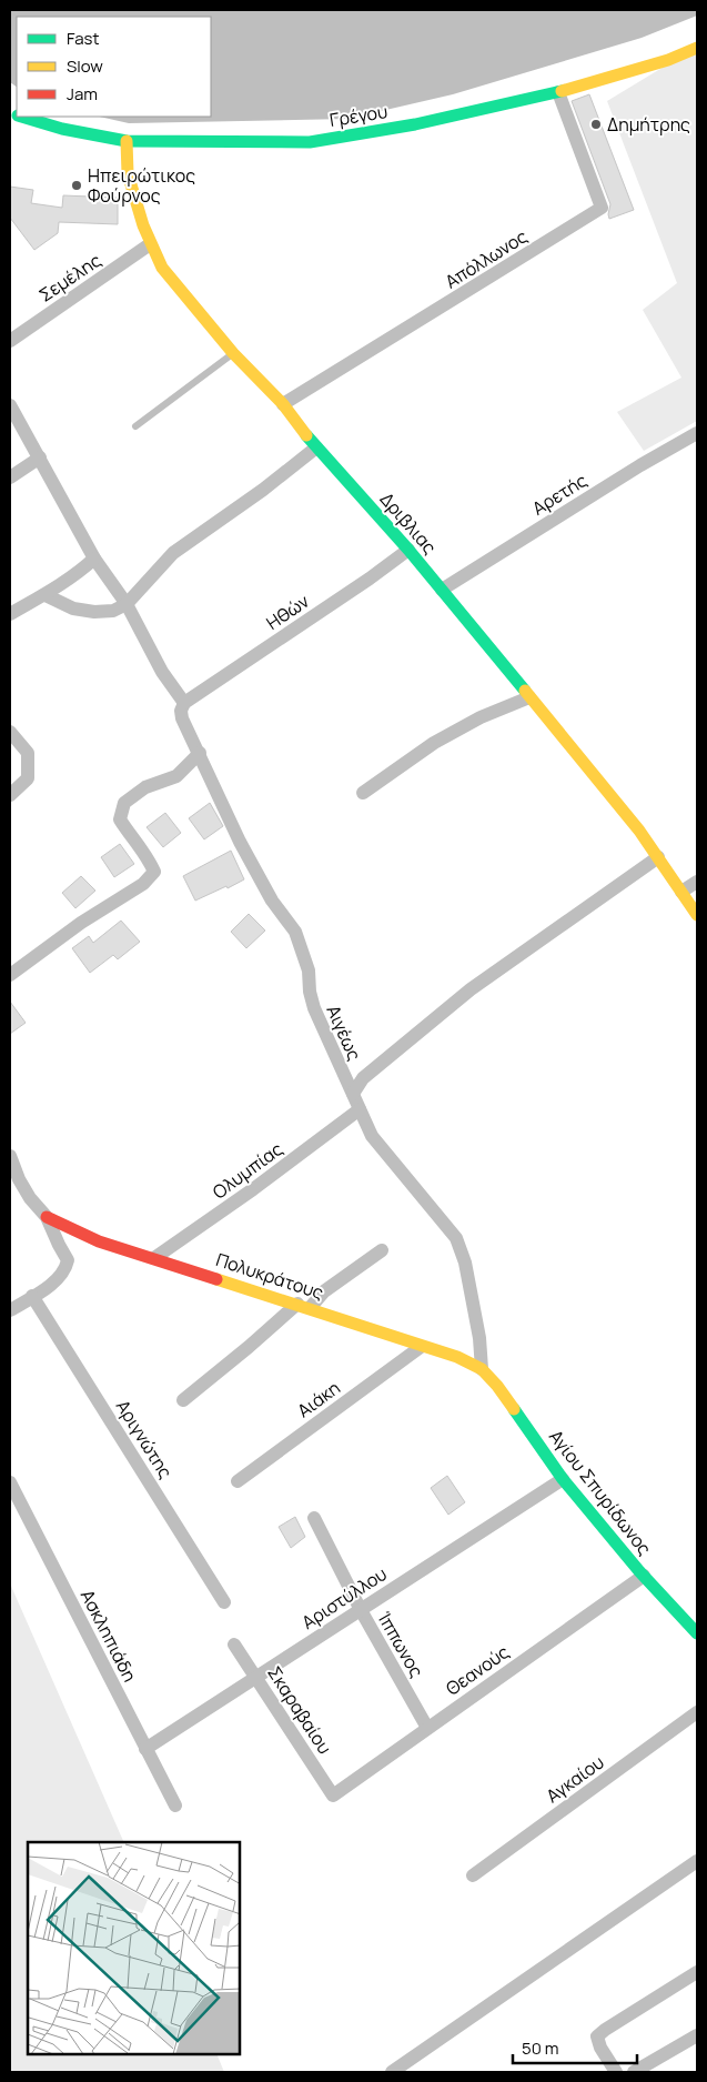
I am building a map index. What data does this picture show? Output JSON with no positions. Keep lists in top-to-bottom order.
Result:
{
  "streets": {
    "street": [
      "Γρέγου",
      "Απόλλωνος",
      "Σεμέλης",
      "Αρετής",
      "Δριβλιας",
      "Ηθών",
      "Αιγέως",
      "Ολυμπίας",
      "Πολυκράτους",
      "Αιάκη",
      "Αριγνώτης",
      "Αγίου Σπυρίδωνος",
      "Αριστύλλου",
      "Ασκληπιάδη",
      "Ίππωνος",
      "Θεανούς",
      "Σκαραβαίου",
      "Αγκαίου"
    ]
  },
  "crossings": [
    ["Γρέγου", "Απόλλωνος"],
    ["Γρέγου", "Δριβλιας"],
    ["Απόλλωνος", "Δριβλιας"],
    ["Σεμέλης", "Δριβλιας"],
    ["Αρετής", "Δριβλιας"],
    ["Δριβλιας", "Ηθών"],
    ["Ηθών", "Αιγέως"],
    ["Αιγέως", "Ολυμπίας"],
    ["Αιγέως", "Πολυκράτους"],
    ["Αιγέως", "Αγίου Σπυρίδωνος"],
    ["Ολυμπίας", "Πολυκράτους"],
    ["Πολυκράτους", "Αιάκη"],
    ["Πολυκράτους", "Αγίου Σπυρίδωνος"],
    ["Αγίου Σπυρίδωνος", "Αριστύλλου"],
    ["Αγίου Σπυρίδωνος", "Θεανούς"],
    ["Αριστύλλου", "Ασκληπιάδη"],
    ["Αριστύλλου", "Ίππωνος"],
    ["Αριστύλλου", "Σκαραβαίου"],
    ["Ίππωνος", "Θεανούς"],
    ["Θεανούς", "Σκαραβαίου"]
  ],
  "places": ["Δημήτρης", "Ηπειρώτικος Φούρνος"],
  "legend": ["Fast", "Slow", "Jam"],
  "scale_bar": "50 m"
}
